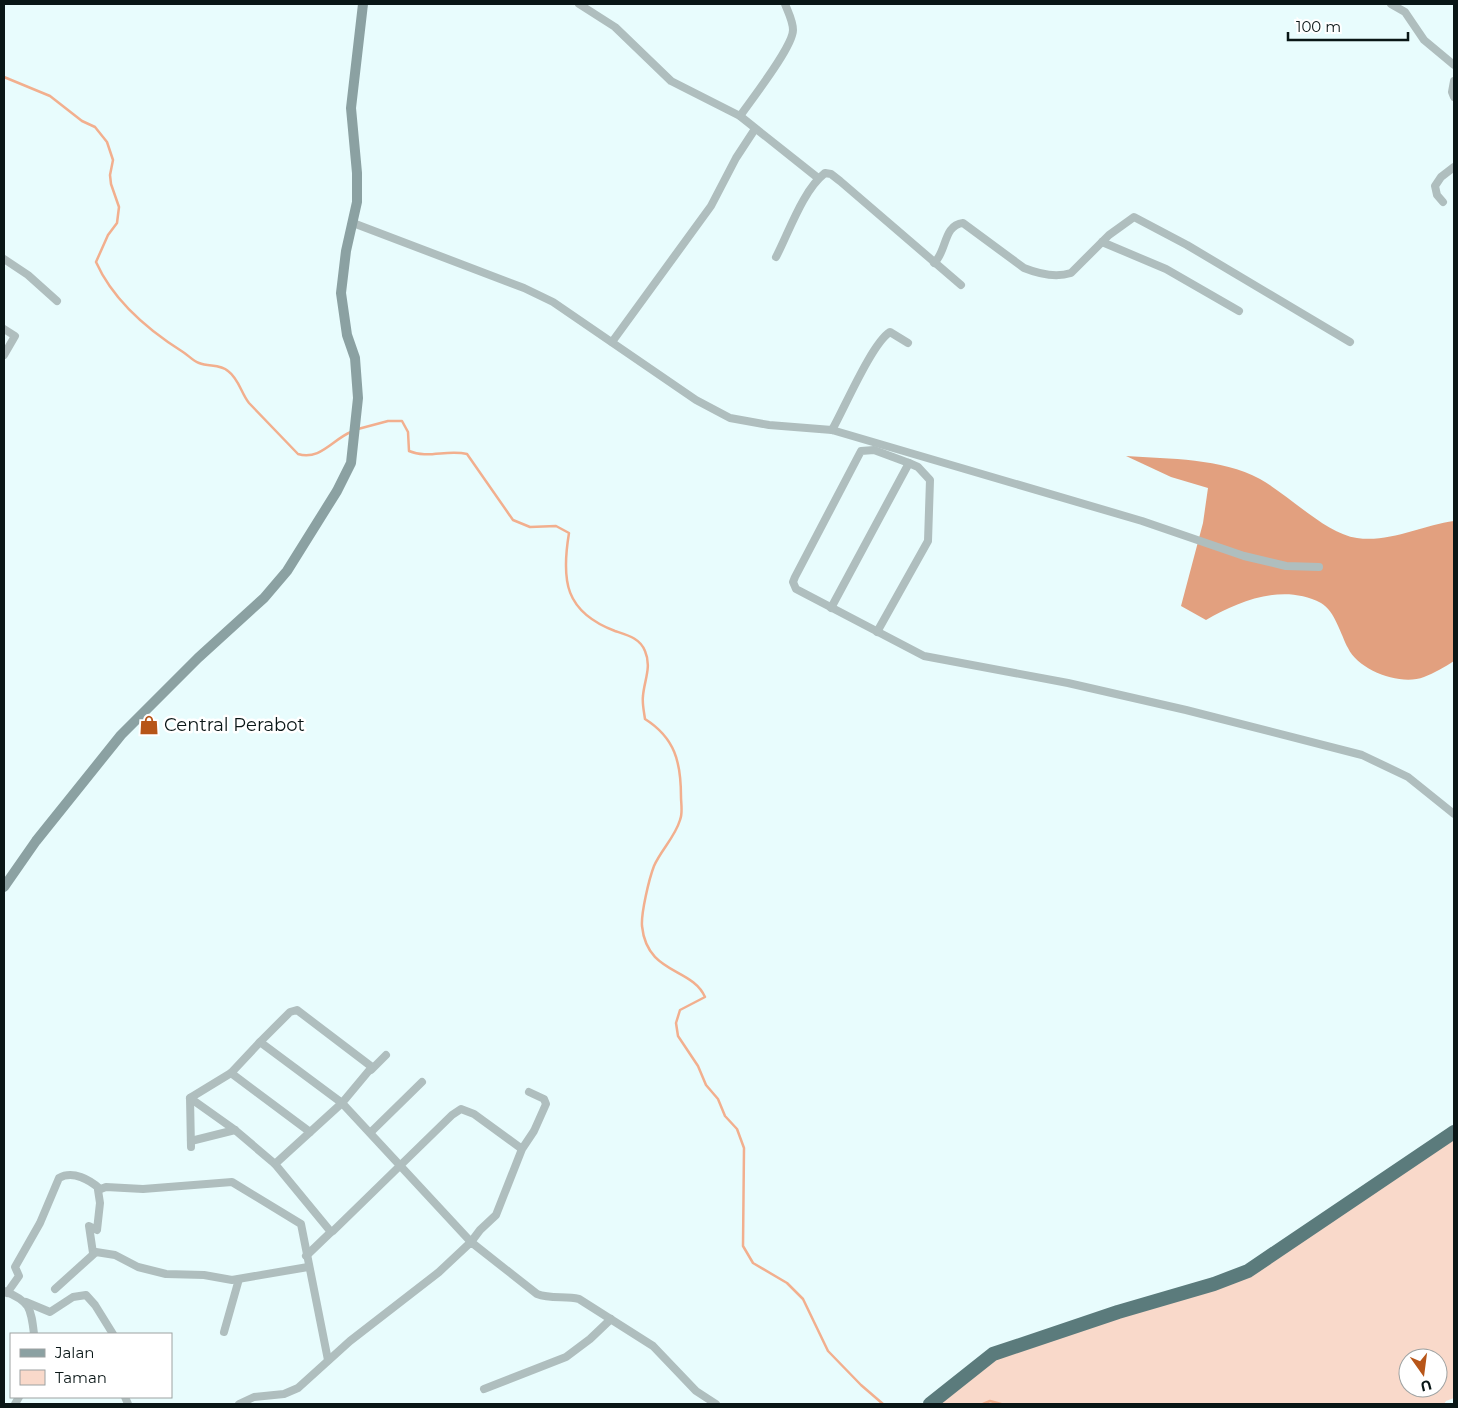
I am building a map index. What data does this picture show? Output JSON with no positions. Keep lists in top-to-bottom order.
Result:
{
  "places": {
    "shop": ["Central Perabot"]
  },
  "legend": ["Jalan", "Taman"],
  "scale_bar": "100 m",
  "north": "bottom"
}
